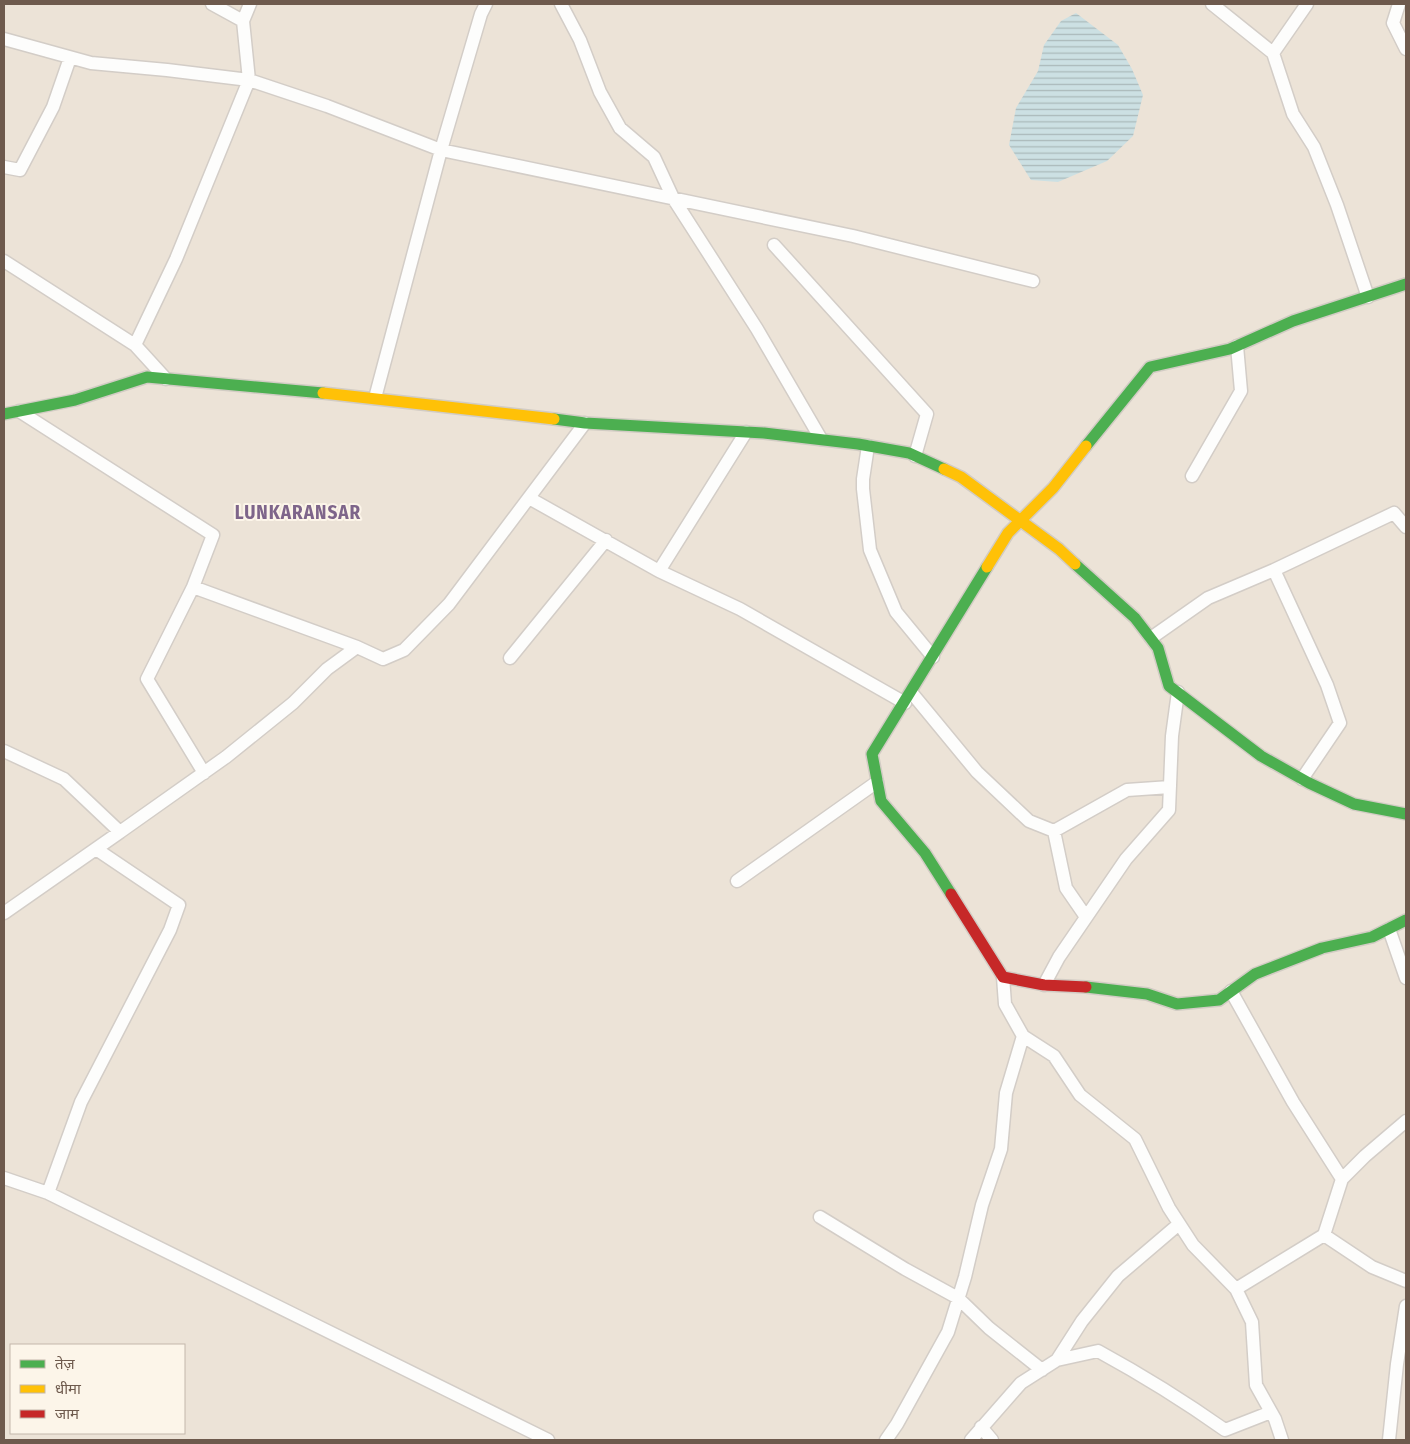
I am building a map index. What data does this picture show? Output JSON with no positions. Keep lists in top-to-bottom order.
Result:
{
  "districts": ["LUNKARANSAR"],
  "legend": ["तेज़", "धीमा", "जाम"]
}
